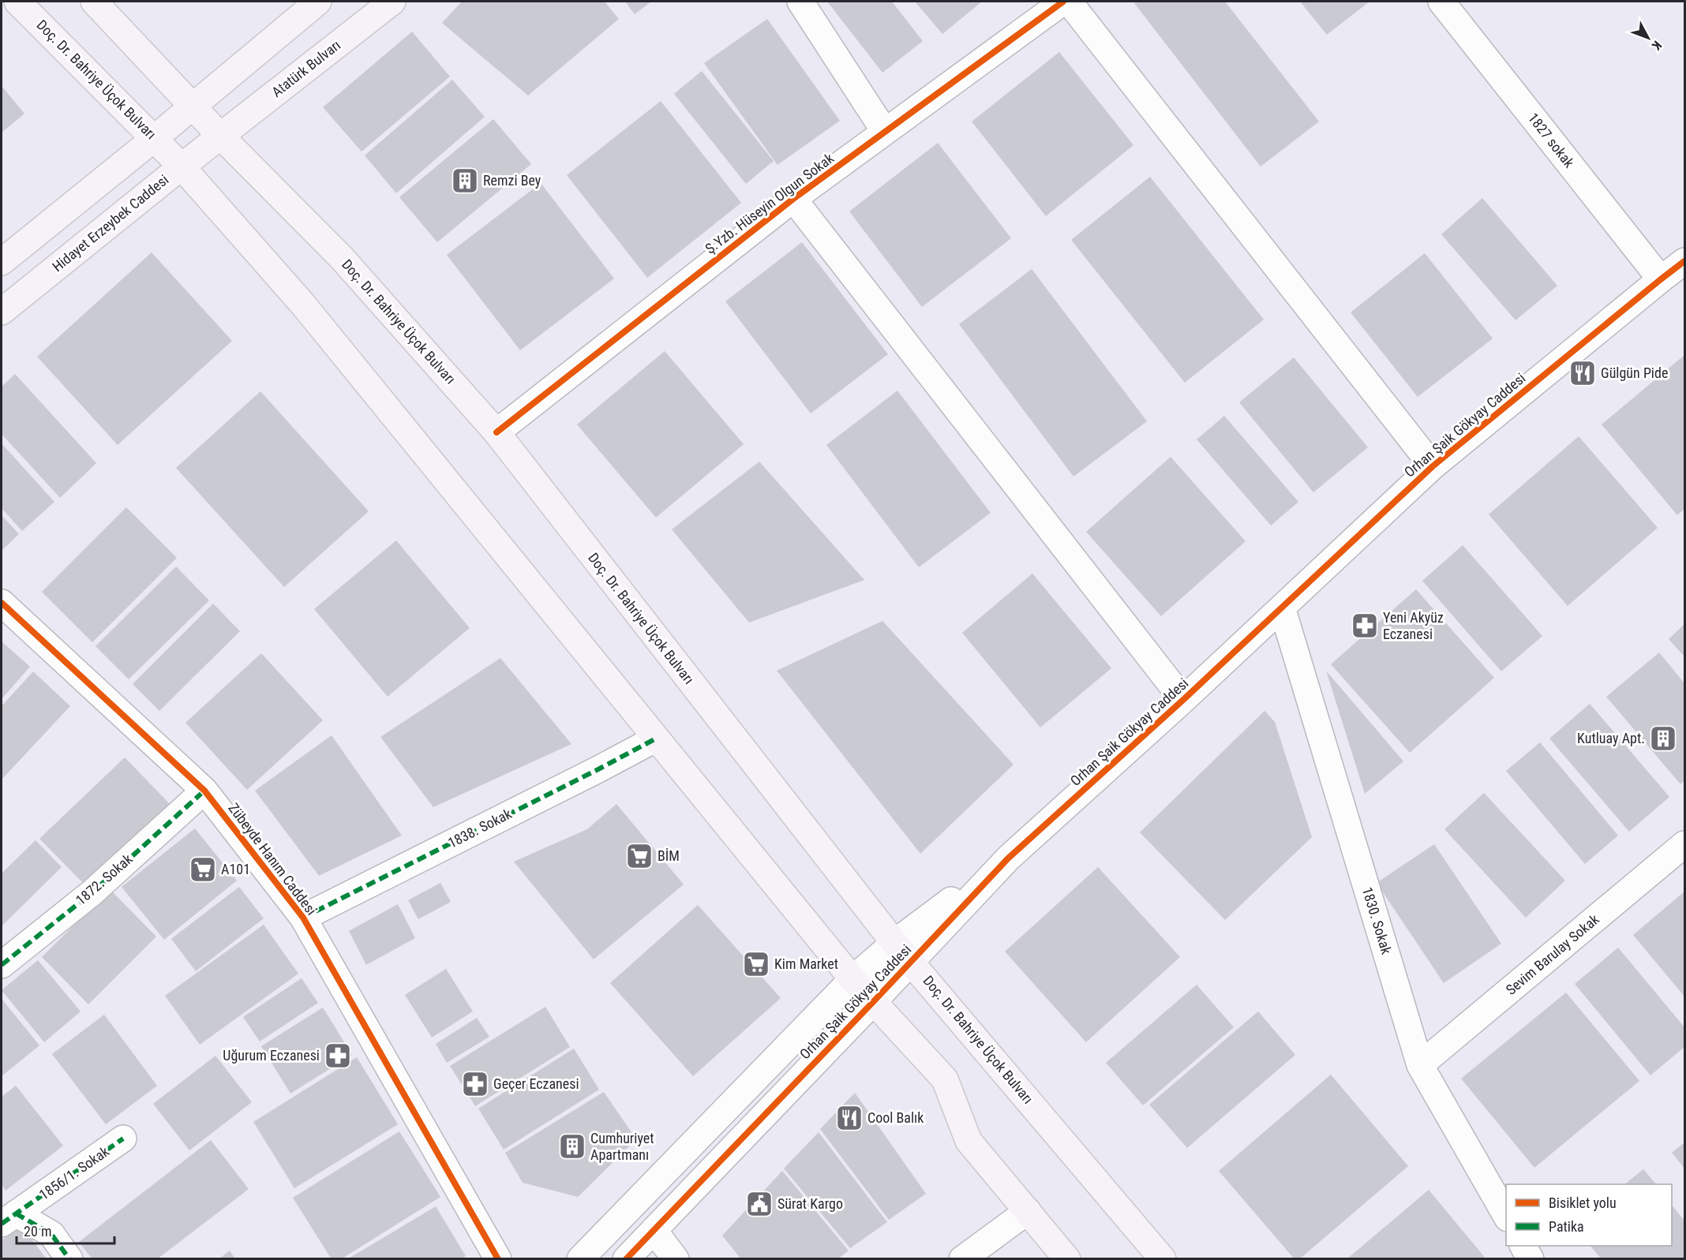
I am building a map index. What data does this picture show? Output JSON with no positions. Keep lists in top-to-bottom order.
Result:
{
  "streets": {
    "main road": ["Atatürk Bulvarı", "Doç. Dr. Bahriye Üçok Bulvarı", "Hidayet Erzeybek Caddesi"],
    "street": [
      "1827 sokak",
      "Ş.Yzb. Hüseyin Olgun Sokak",
      "Orhan Şaik Gökyay Caddesi",
      "1838. Sokak",
      "Zübeyde Hanım Caddesi",
      "1872. Sokak",
      "1830. Sokak",
      "Sevim Barulay Sokak",
      "1856/1. Sokak"
    ]
  },
  "crossings": [
    ["Atatürk Bulvarı", "Doç. Dr. Bahriye Üçok Bulvarı"],
    ["Atatürk Bulvarı", "Hidayet Erzeybek Caddesi"],
    ["Doç. Dr. Bahriye Üçok Bulvarı", "Ş.Yzb. Hüseyin Olgun Sokak"],
    ["Doç. Dr. Bahriye Üçok Bulvarı", "Hidayet Erzeybek Caddesi"],
    ["Doç. Dr. Bahriye Üçok Bulvarı", "Orhan Şaik Gökyay Caddesi"],
    ["Doç. Dr. Bahriye Üçok Bulvarı", "1838. Sokak"],
    ["1827 sokak", "Orhan Şaik Gökyay Caddesi"],
    ["Orhan Şaik Gökyay Caddesi", "1830. Sokak"],
    ["1838. Sokak", "Zübeyde Hanım Caddesi"],
    ["Zübeyde Hanım Caddesi", "1872. Sokak"],
    ["1830. Sokak", "Sevim Barulay Sokak"]
  ],
  "places": {
    "building": ["Remzi Bey", "Kutluay Apt.", "Cumhuriyet Apartmanı"],
    "restaurant": ["Gülgün Pide", "Cool Balık"],
    "pharmacy": ["Yeni Akyüz Eczanesi", "Uğurum Eczanesi", "Geçer Eczanesi"],
    "supermarket": ["BİM", "A101", "Kim Market"],
    "public building": ["Sürat Kargo"]
  },
  "legend": ["Bisiklet yolu", "Patika"],
  "scale_bar": "20 m",
  "north": "bottom right"
}
